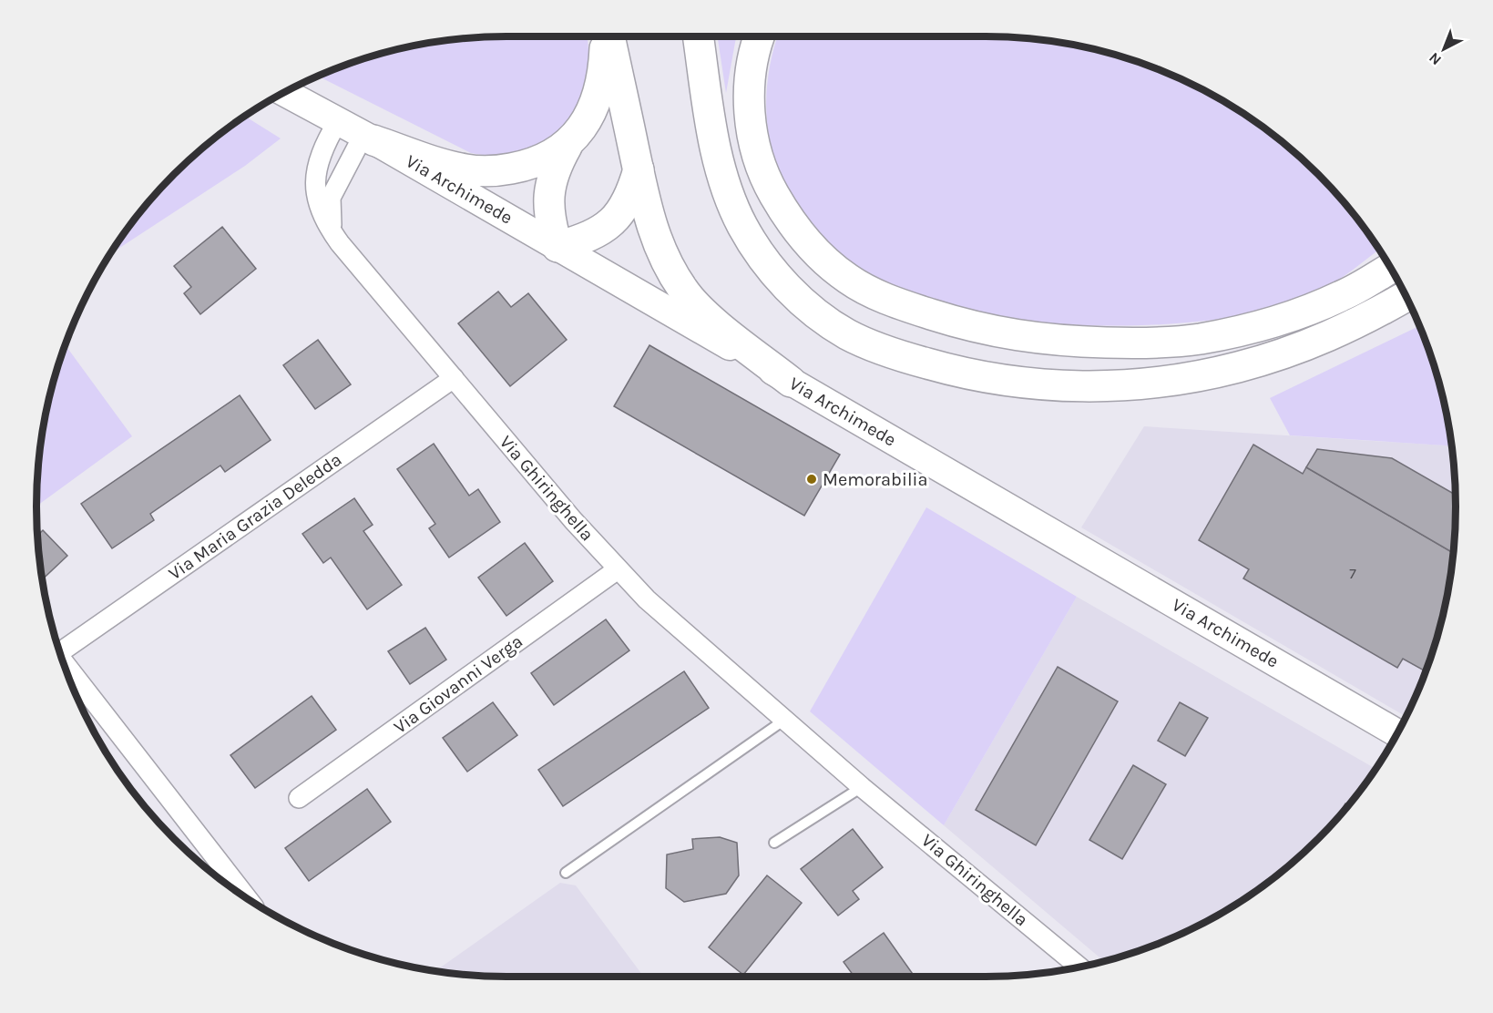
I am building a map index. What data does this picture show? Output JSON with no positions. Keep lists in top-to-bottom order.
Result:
{
  "streets": {
    "street": [
      "Via Archimede",
      "Via Ghiringhella",
      "Via Maria Grazia Deledda",
      "Via Giovanni Verga"
    ]
  },
  "crossings": [
    ["Via Archimede", "Via Ghiringhella"],
    ["Via Ghiringhella", "Via Maria Grazia Deledda"],
    ["Via Ghiringhella", "Via Giovanni Verga"]
  ],
  "places": ["Memorabilia"],
  "house_numbers": ["7"],
  "north": "bottom left"
}
